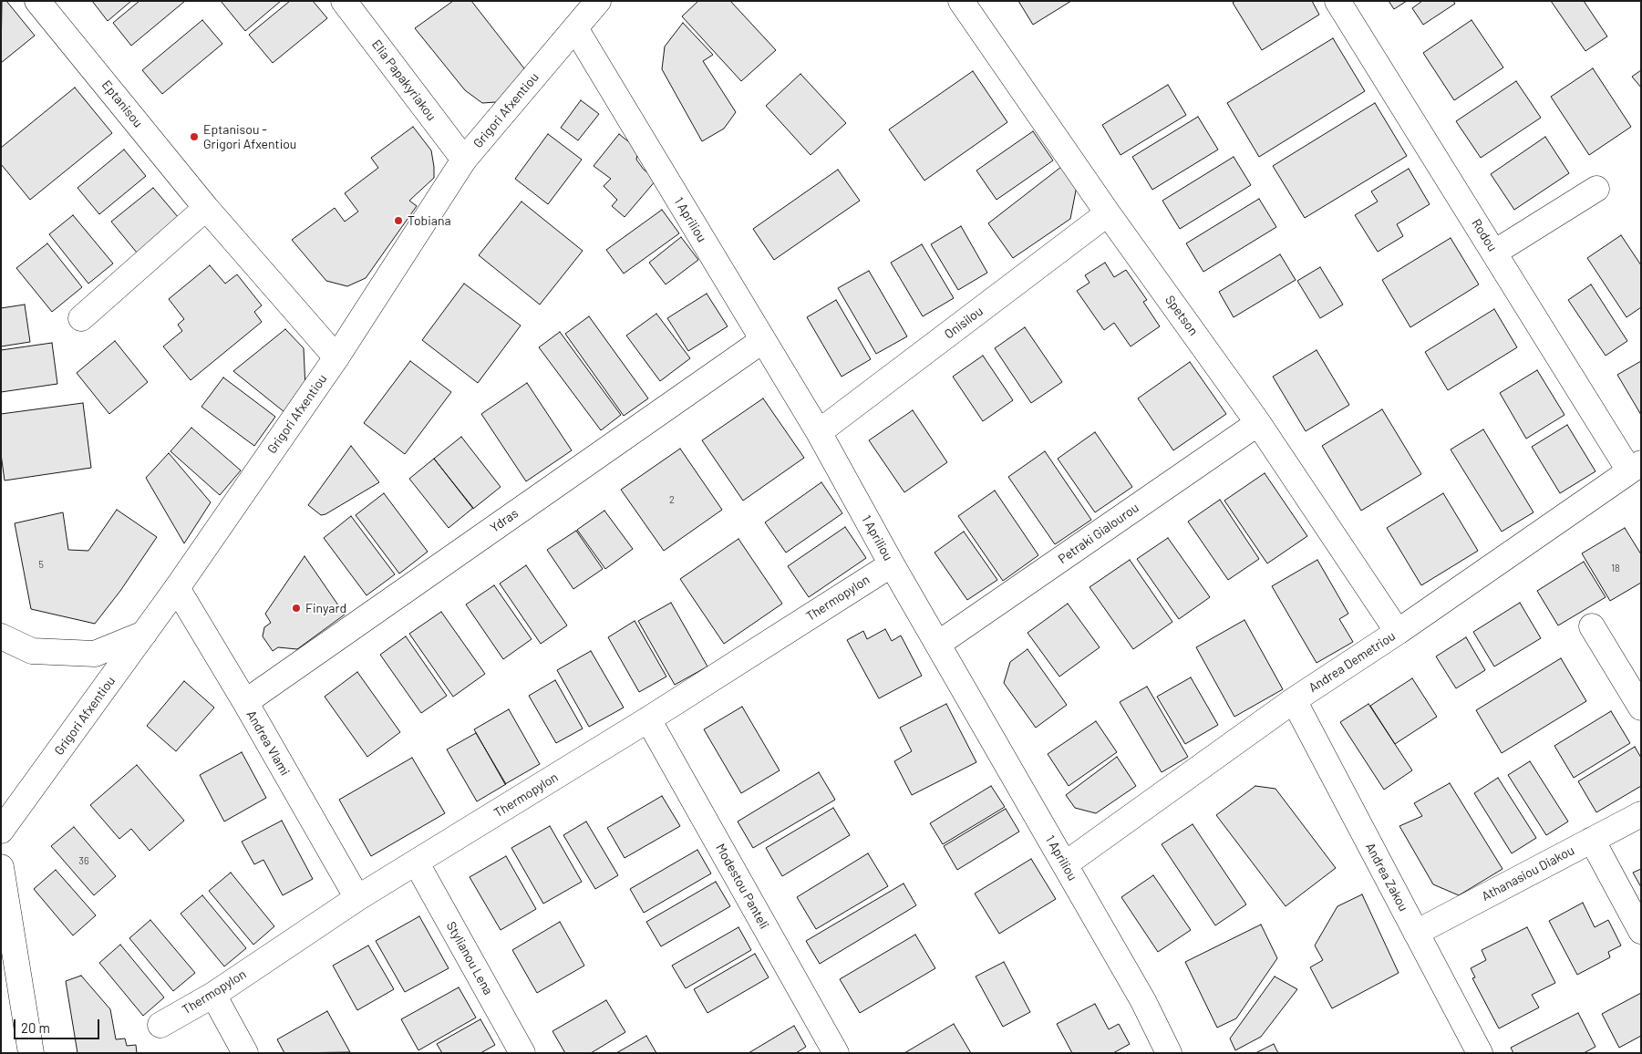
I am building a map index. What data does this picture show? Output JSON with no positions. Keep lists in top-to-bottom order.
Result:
{
  "streets": {
    "street": [
      "Elia Papakyriakou",
      "Eptanisou",
      "Grigori Afxentiou",
      "1 Apriliou",
      "Rodou",
      "Spetson",
      "Onisilou",
      "Ydras",
      "Petraki Gialourou",
      "Thermopylon",
      "Andrea Demetriou",
      "Andrea Vlami",
      "Athanasiou Diakou",
      "Andrea Zakou",
      "Modestou Panteli",
      "Stylianou Lena"
    ]
  },
  "crossings": [
    ["Elia Papakyriakou", "Grigori Afxentiou"],
    ["Eptanisou", "Grigori Afxentiou"],
    ["Grigori Afxentiou", "1 Apriliou"],
    ["Grigori Afxentiou", "Andrea Vlami"],
    ["1 Apriliou", "Onisilou"],
    ["1 Apriliou", "Ydras"],
    ["1 Apriliou", "Petraki Gialourou"],
    ["1 Apriliou", "Thermopylon"],
    ["1 Apriliou", "Andrea Demetriou"],
    ["Rodou", "Andrea Demetriou"],
    ["Spetson", "Onisilou"],
    ["Spetson", "Petraki Gialourou"],
    ["Spetson", "Andrea Demetriou"],
    ["Ydras", "Andrea Vlami"],
    ["Thermopylon", "Andrea Vlami"],
    ["Thermopylon", "Modestou Panteli"],
    ["Thermopylon", "Stylianou Lena"],
    ["Andrea Demetriou", "Andrea Zakou"],
    ["Athanasiou Diakou", "Andrea Zakou"]
  ],
  "places": ["Eptanisou - Grigori Afxentiou", "Tobiana", "Finyard"],
  "house_numbers": [
    "2",
    "5",
    "18",
    "36"
  ],
  "scale_bar": "20 m"
}
